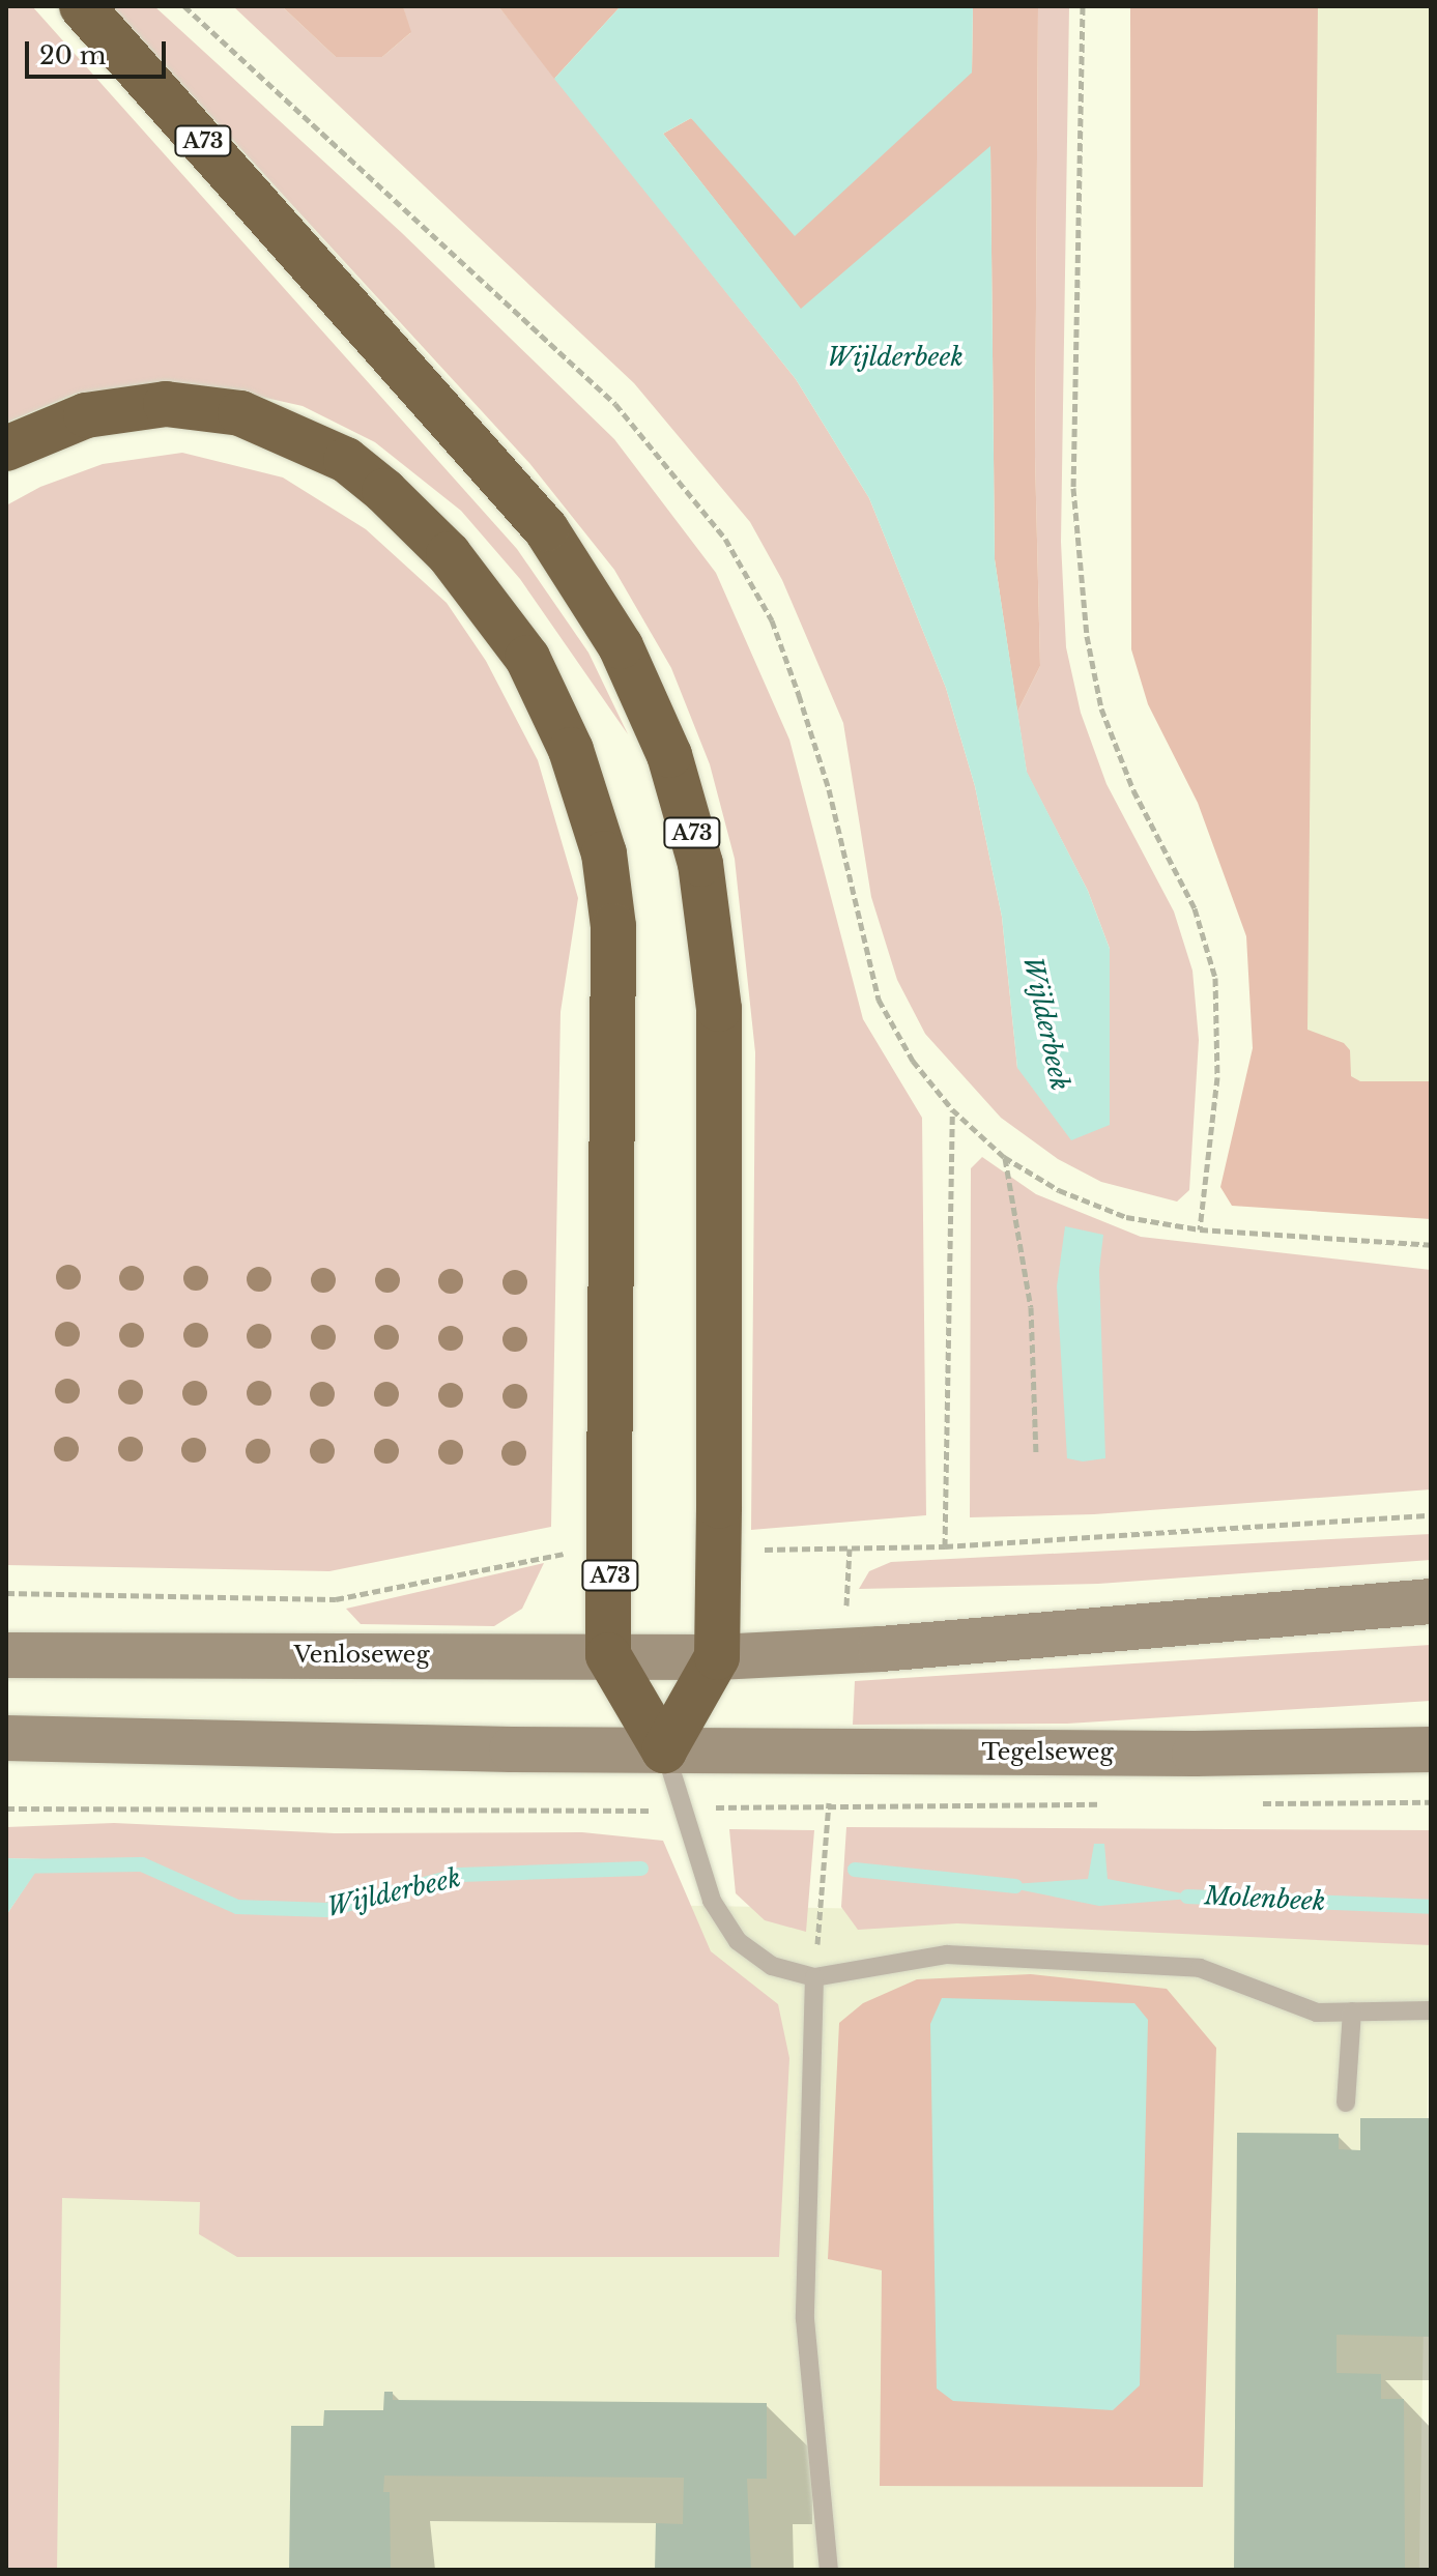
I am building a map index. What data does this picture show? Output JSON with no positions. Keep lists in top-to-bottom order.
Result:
{
  "streets": {
    "highway": ["A73"],
    "main road": ["Venloseweg", "Tegelseweg"]
  },
  "crossings": [
    ["A73", "Venloseweg"]
  ],
  "water": ["Wijlderbeek", "Molenbeek"],
  "scale_bar": "20 m"
}
